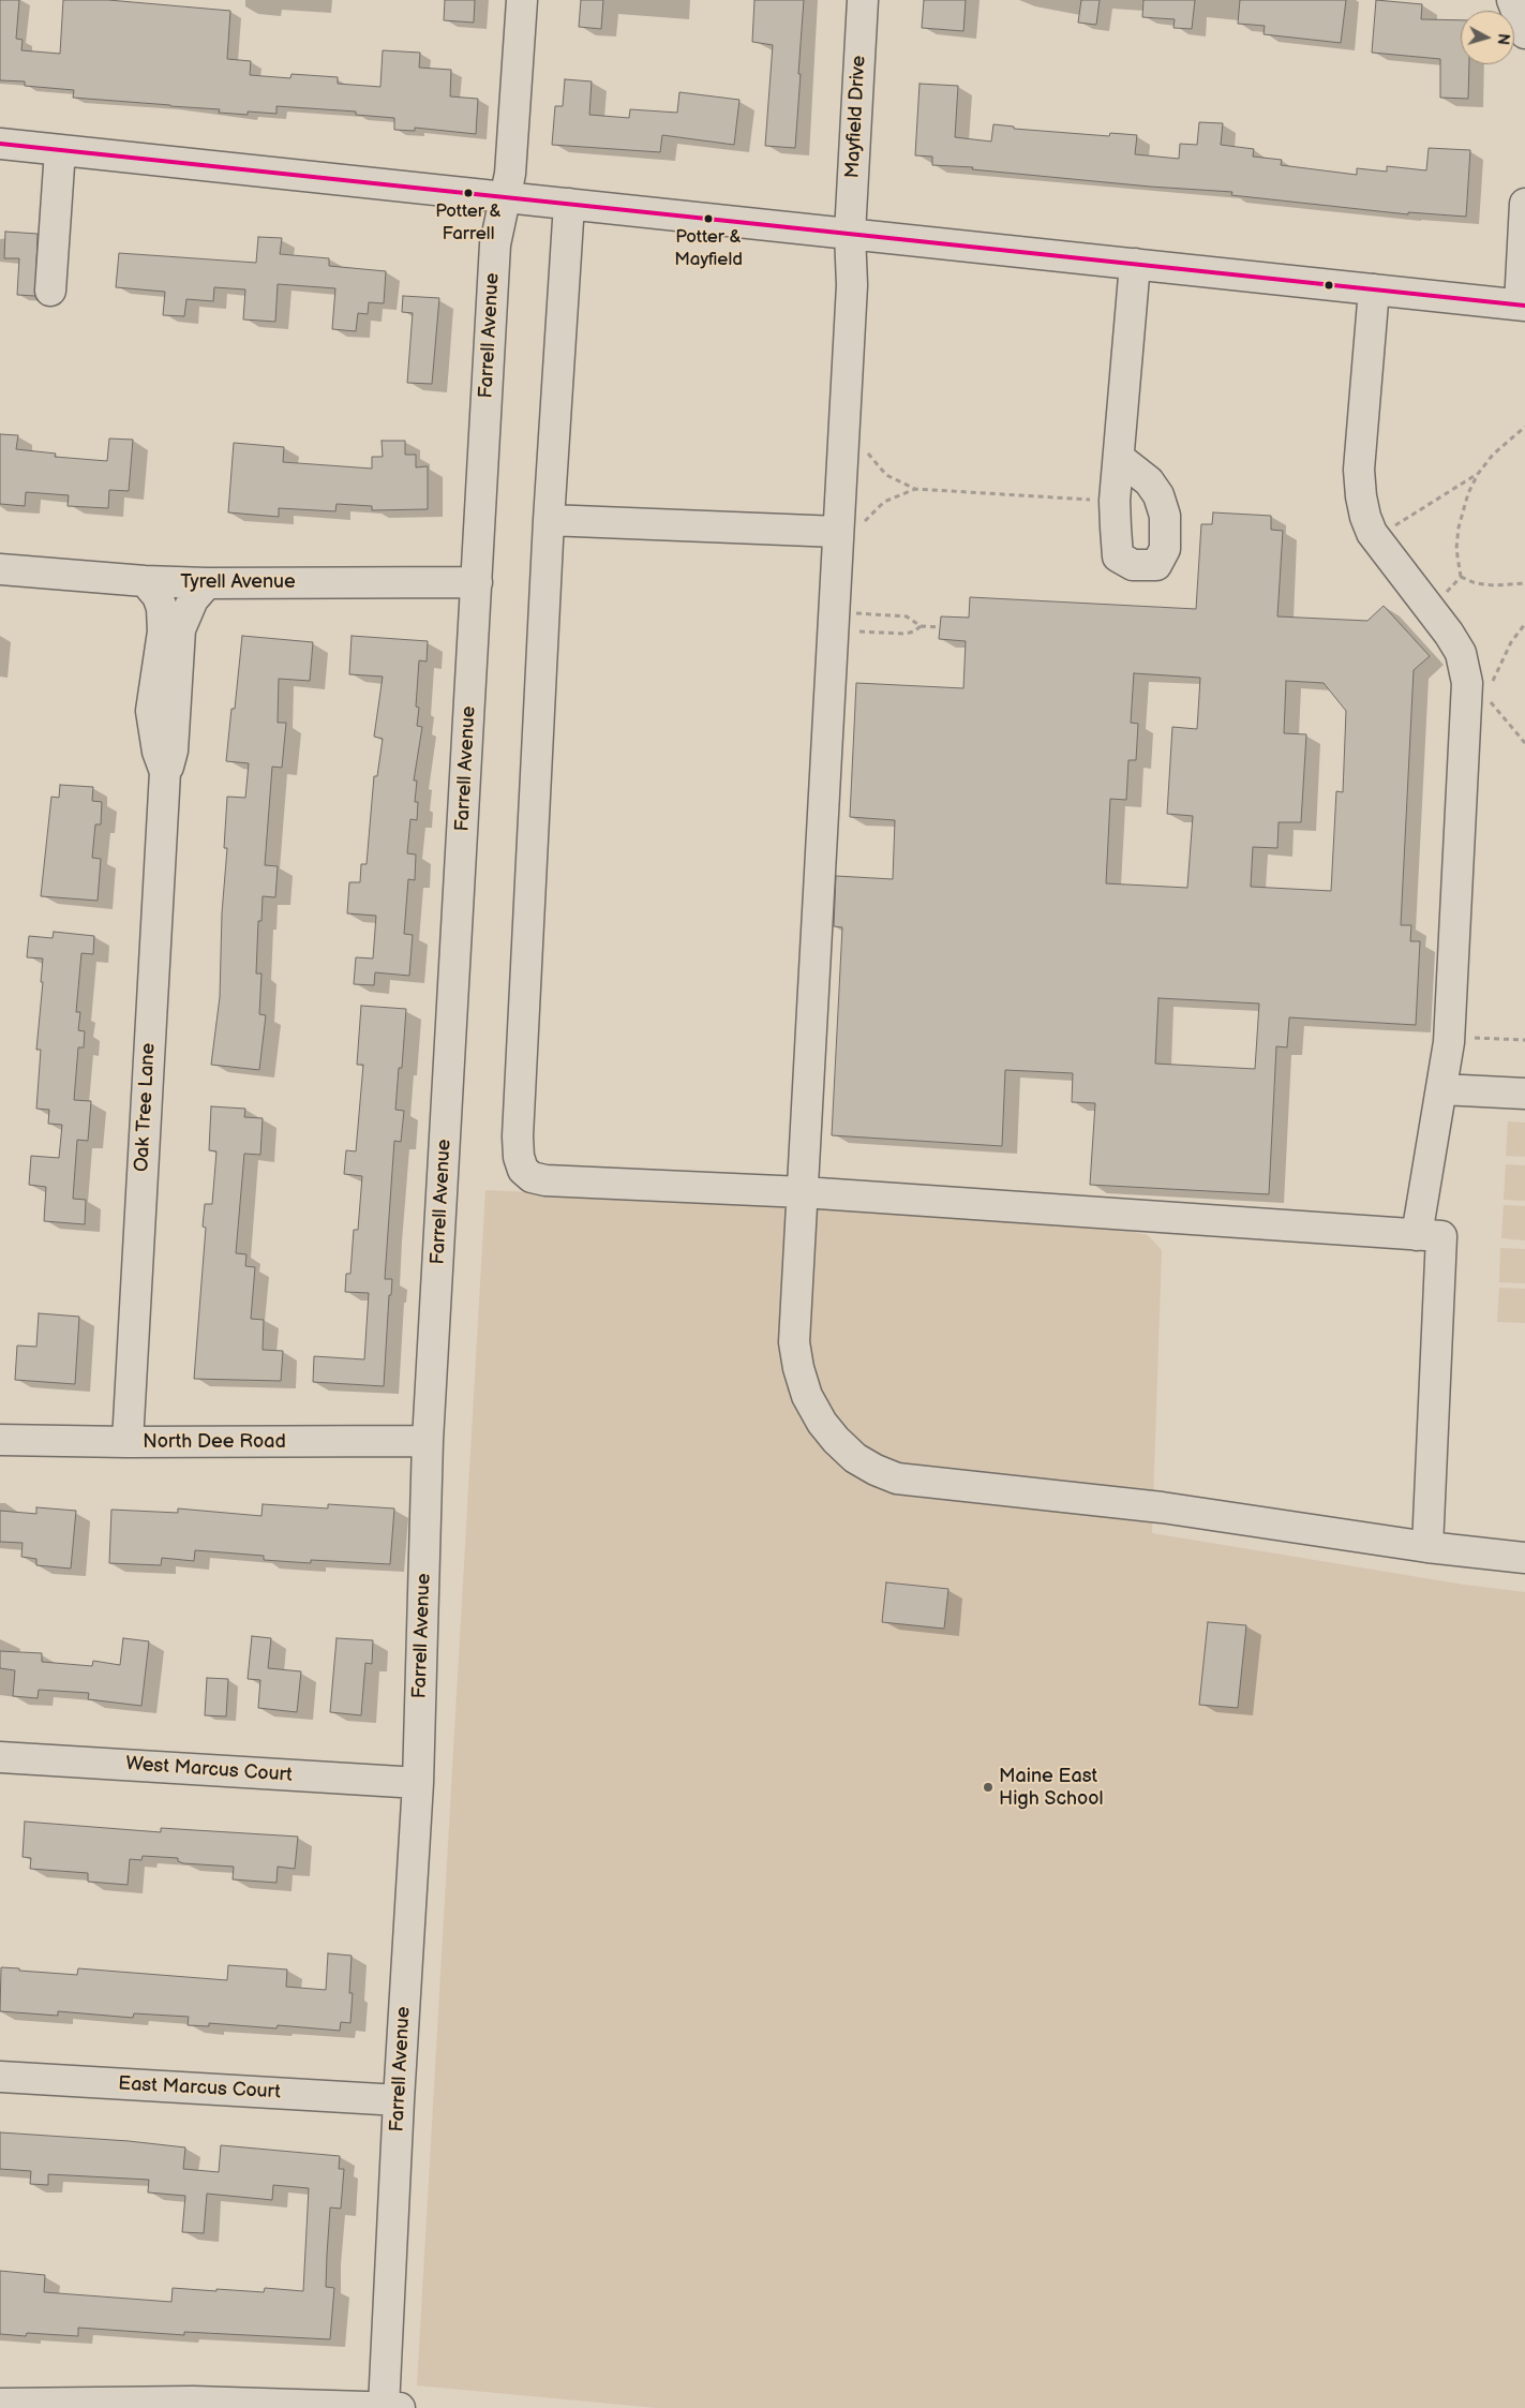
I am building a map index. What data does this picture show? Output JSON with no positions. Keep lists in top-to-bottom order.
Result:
{
  "streets": {
    "street": [
      "Mayfield Drive",
      "Farrell Avenue",
      "Tyrell Avenue",
      "Oak Tree Lane",
      "North Dee Road",
      "West Marcus Court",
      "East Marcus Court"
    ]
  },
  "crossings": [
    ["Farrell Avenue", "Tyrell Avenue"],
    ["Farrell Avenue", "North Dee Road"],
    ["Farrell Avenue", "West Marcus Court"],
    ["Farrell Avenue", "East Marcus Court"],
    ["Tyrell Avenue", "Oak Tree Lane"],
    ["Oak Tree Lane", "North Dee Road"]
  ],
  "places": ["Potter & Farrell", "Potter & Mayfield", "Maine East High School"],
  "north": "right"
}
